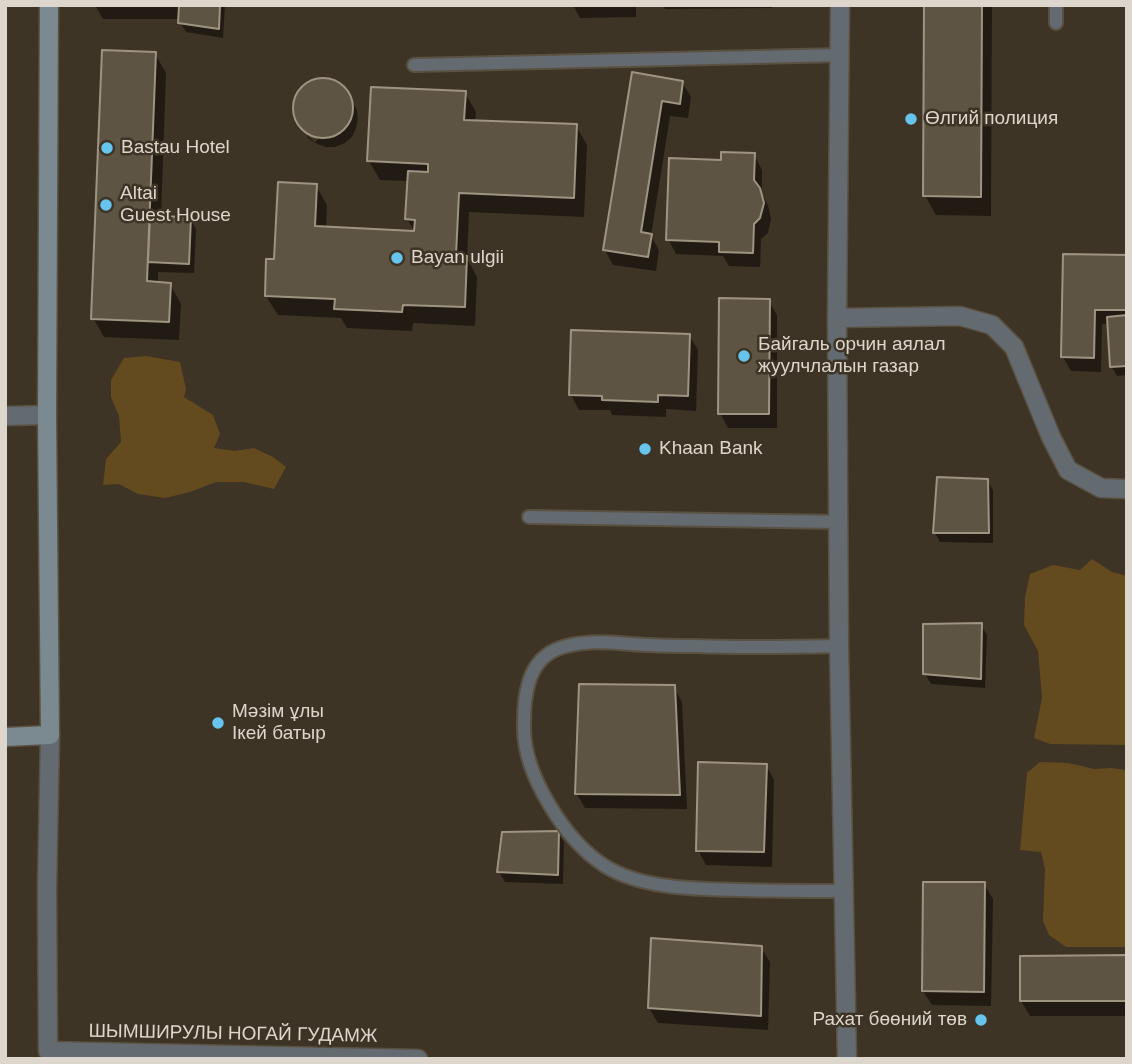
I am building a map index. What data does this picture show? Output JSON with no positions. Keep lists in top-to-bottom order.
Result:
{
  "streets": {
    "street": ["ШЫМШИРУЛЫ НОГАЙ ГУДАМЖ"]
  },
  "places": [
    "Өлгий полиция",
    "Bastau Hotel",
    "Altai Guest House",
    "Bayan ulgii",
    "Байгаль орчин аялал жуулчлалын газар",
    "Khaan Bank",
    "Мәзім ұлы Ікей батыр",
    "Раxат бөөний төв"
  ]
}
